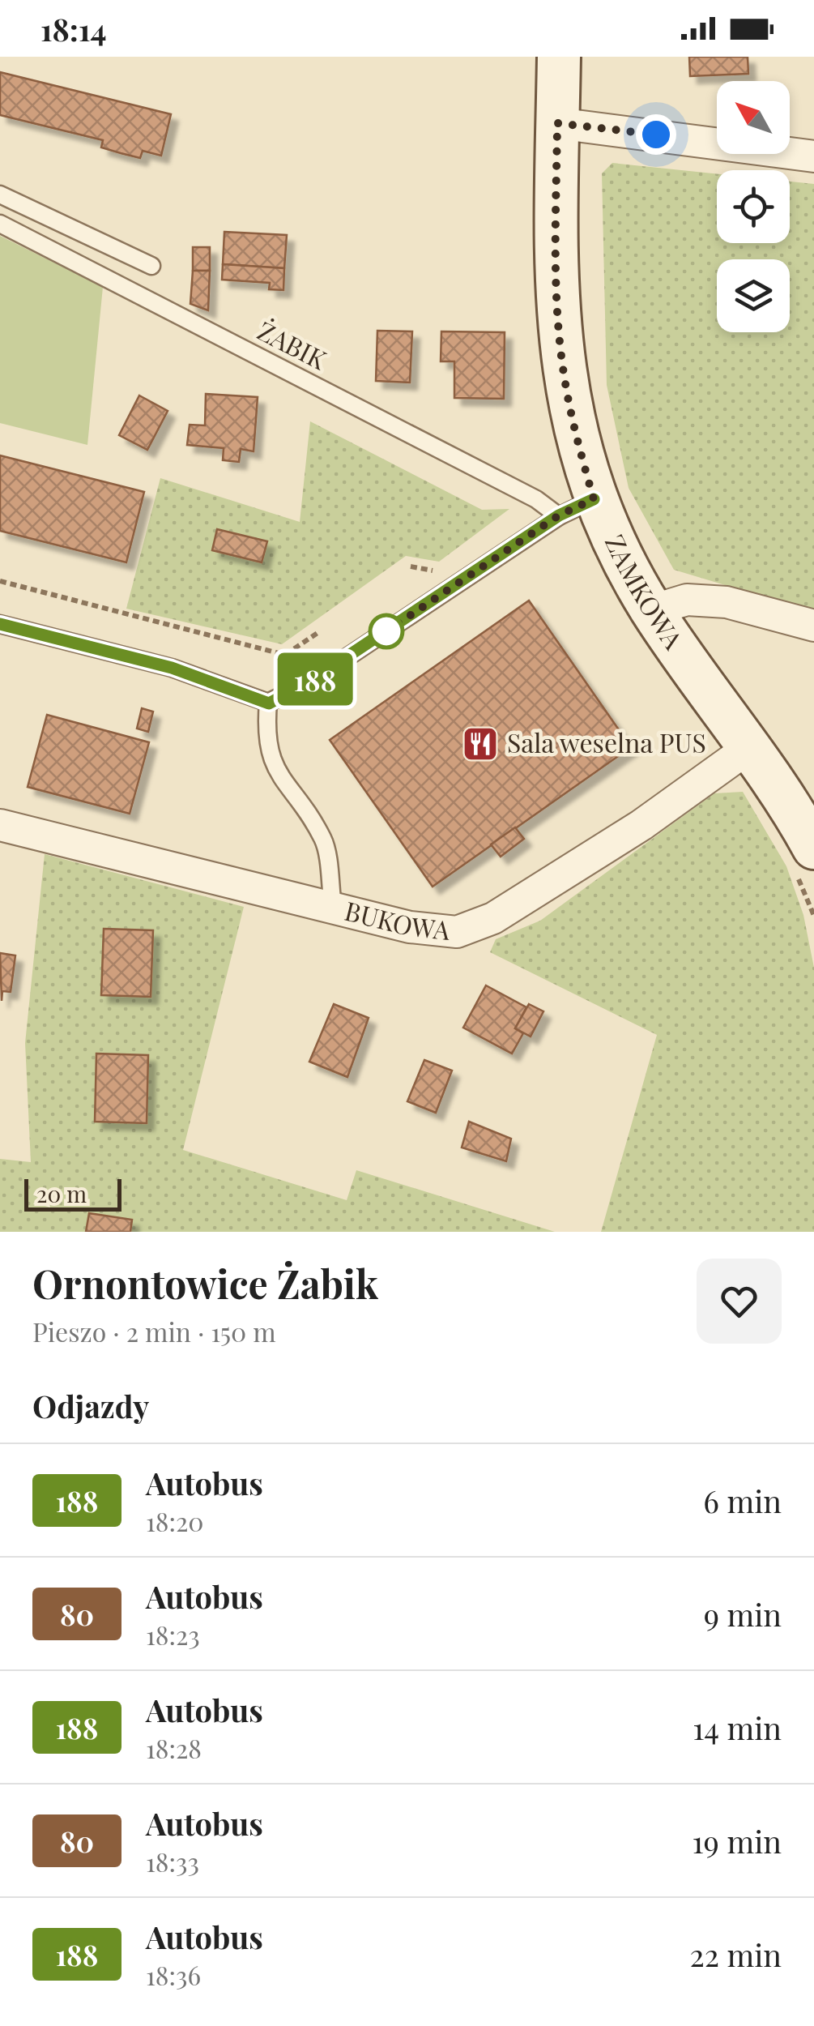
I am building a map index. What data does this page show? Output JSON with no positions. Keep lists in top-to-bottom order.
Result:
{
  "streets": {
    "street": ["ZAMKOWA", "BUKOWA"],
    "lane": ["ŻABIK"]
  },
  "crossings": [
    ["ŻABIK", "ZAMKOWA"],
    ["ZAMKOWA", "BUKOWA"]
  ],
  "places": {
    "restaurant": ["Sala weselna PUS"]
  },
  "lines": ["bus line 188"],
  "scale_bar": "20 m",
  "north": "top left",
  "page": {
    "status": "18:14",
    "on_map": "188",
    "scale": "20 m",
    "heading": [
      ["Ornontowice Żabik", "Pieszo · 2 min · 150 m"],
      "Odjazdy"
    ],
    "list": [
      {
        "mark": "188",
        "name": "Autobus",
        "note": "18:20",
        "value": "6 min"
      },
      {
        "mark": "80",
        "name": "Autobus",
        "note": "18:23",
        "value": "9 min"
      },
      {
        "mark": "188",
        "name": "Autobus",
        "note": "18:28",
        "value": "14 min"
      },
      {
        "mark": "80",
        "name": "Autobus",
        "note": "18:33",
        "value": "19 min"
      },
      {
        "mark": "188",
        "name": "Autobus",
        "note": "18:36",
        "value": "22 min"
      }
    ]
  }
}
